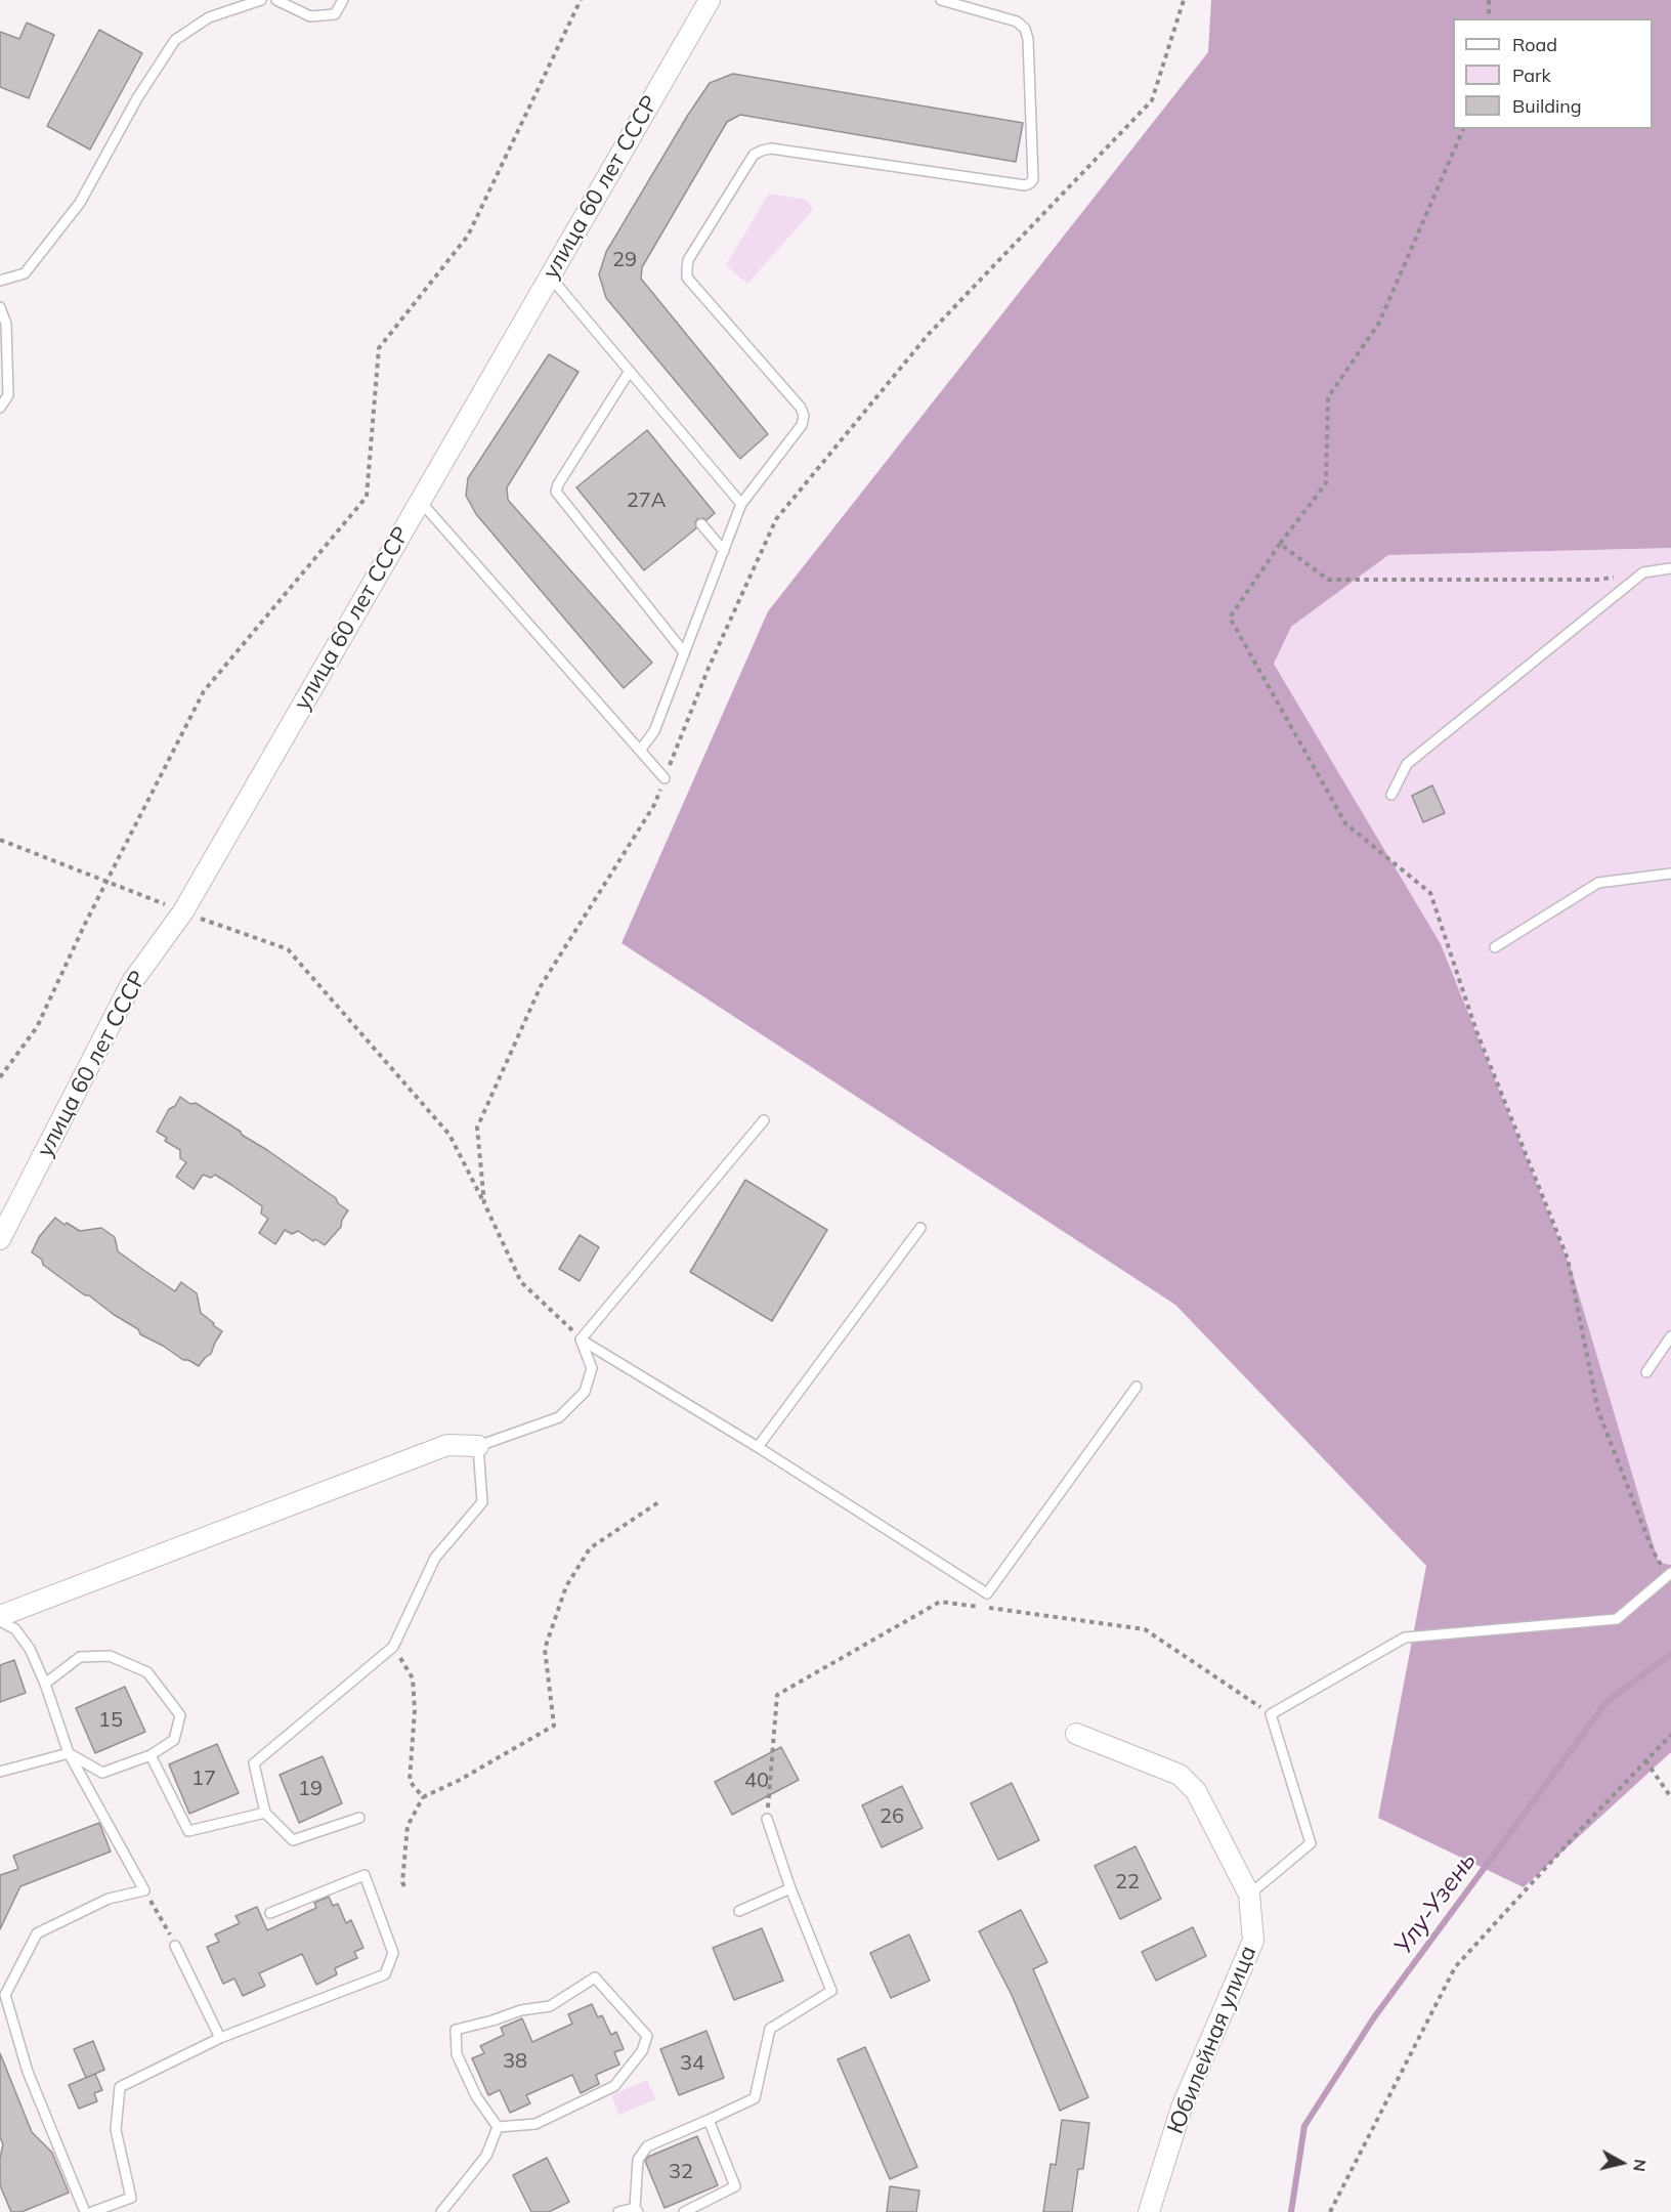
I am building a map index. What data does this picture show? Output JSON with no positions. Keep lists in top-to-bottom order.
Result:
{
  "streets": {
    "street": ["улица 60 лет СССР", "Юбилейная улица"]
  },
  "water": ["Улу-Узень"],
  "house_numbers": [
    "29",
    "27А",
    "15",
    "17",
    "40",
    "19",
    "26",
    "22",
    "38",
    "34",
    "32"
  ],
  "legend": ["Road", "Park", "Building"],
  "north": "right"
}
